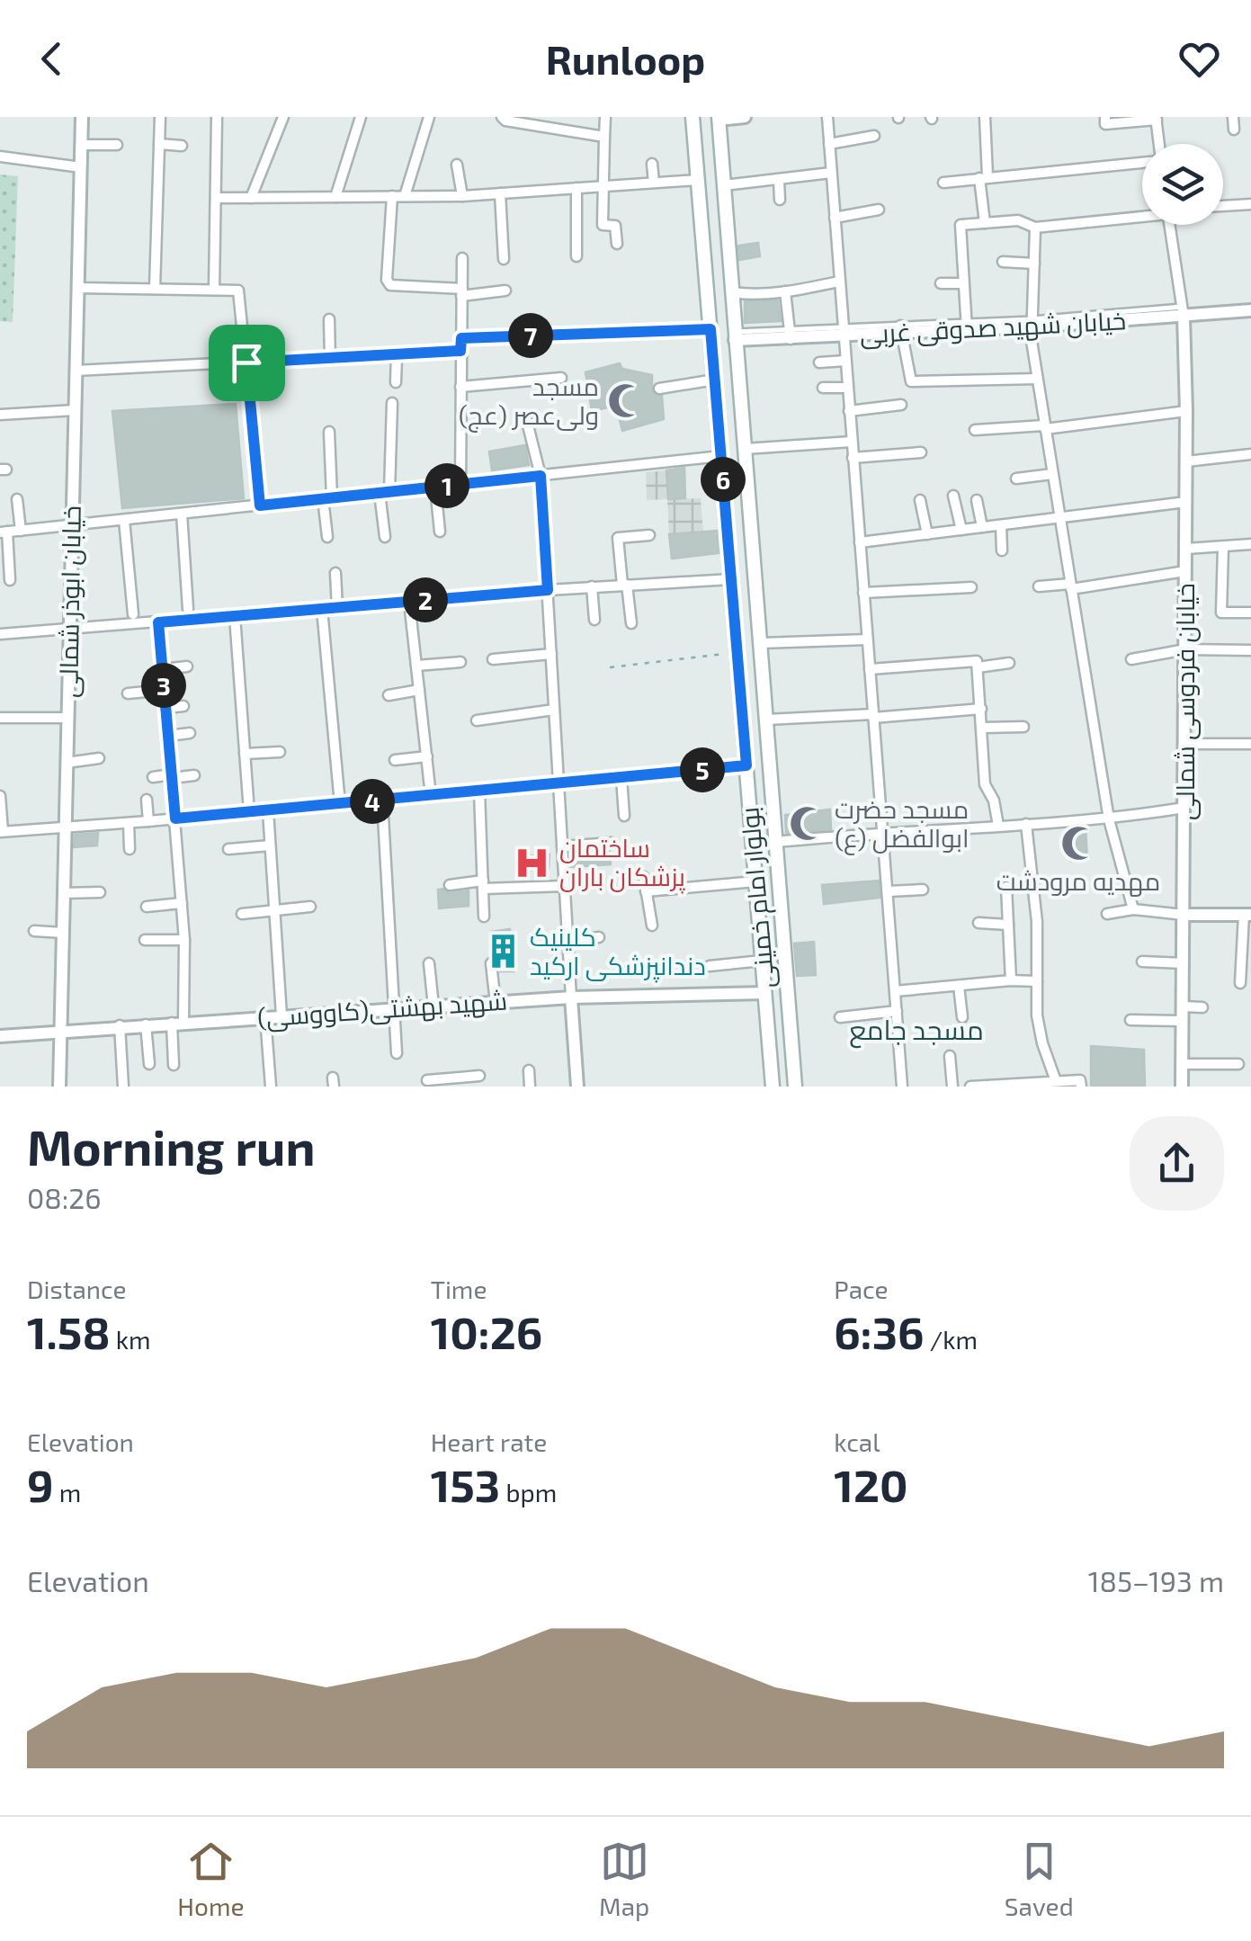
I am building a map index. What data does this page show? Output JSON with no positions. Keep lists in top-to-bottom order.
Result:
{
  "streets": {
    "main road": ["بولوار امام خمینی"],
    "street": [
      "خیابان شهید صدوقی غربی",
      "خیابان ابوذر شمالی",
      "خیابان فردوسی شمالی",
      "شهید بهشتی(کاووسی)"
    ]
  },
  "crossings": [
    ["خیابان شهید صدوقی غربی", "خیابان فردوسی شمالی"],
    ["خیابان شهید صدوقی غربی", "بولوار امام خمینی"],
    ["خیابان ابوذر شمالی", "شهید بهشتی(کاووسی)"],
    ["بولوار امام خمینی", "شهید بهشتی(کاووسی)"]
  ],
  "districts": ["مسجد جامع"],
  "places": {
    "mosque": ["مسجد ولی‌عصر (عج)", "مسجد حضرت ابوالفضل (ع)", "مهدیه مرودشت"],
    "hospital": ["ساختمان پزشکان باران"],
    "building": ["کلینیک دندانپزشکی ارکید"]
  },
  "page": {
    "header": "Runloop",
    "pins": [
      "7",
      "6",
      "1",
      "2",
      "3",
      "5",
      "4"
    ],
    "heading": ["Morning run", "08:26"],
    "stats": [
      ["Distance", "1.58 km"],
      ["Time", "10:26"],
      ["Pace", "6:36 /km"],
      ["Elevation", "9 m"],
      ["Heart rate", "153 bpm"],
      ["kcal", "120"]
    ],
    "chart": ["Elevation", "185–193 m"],
    "tabs": ["Home", "Map", "Saved"]
  }
}
